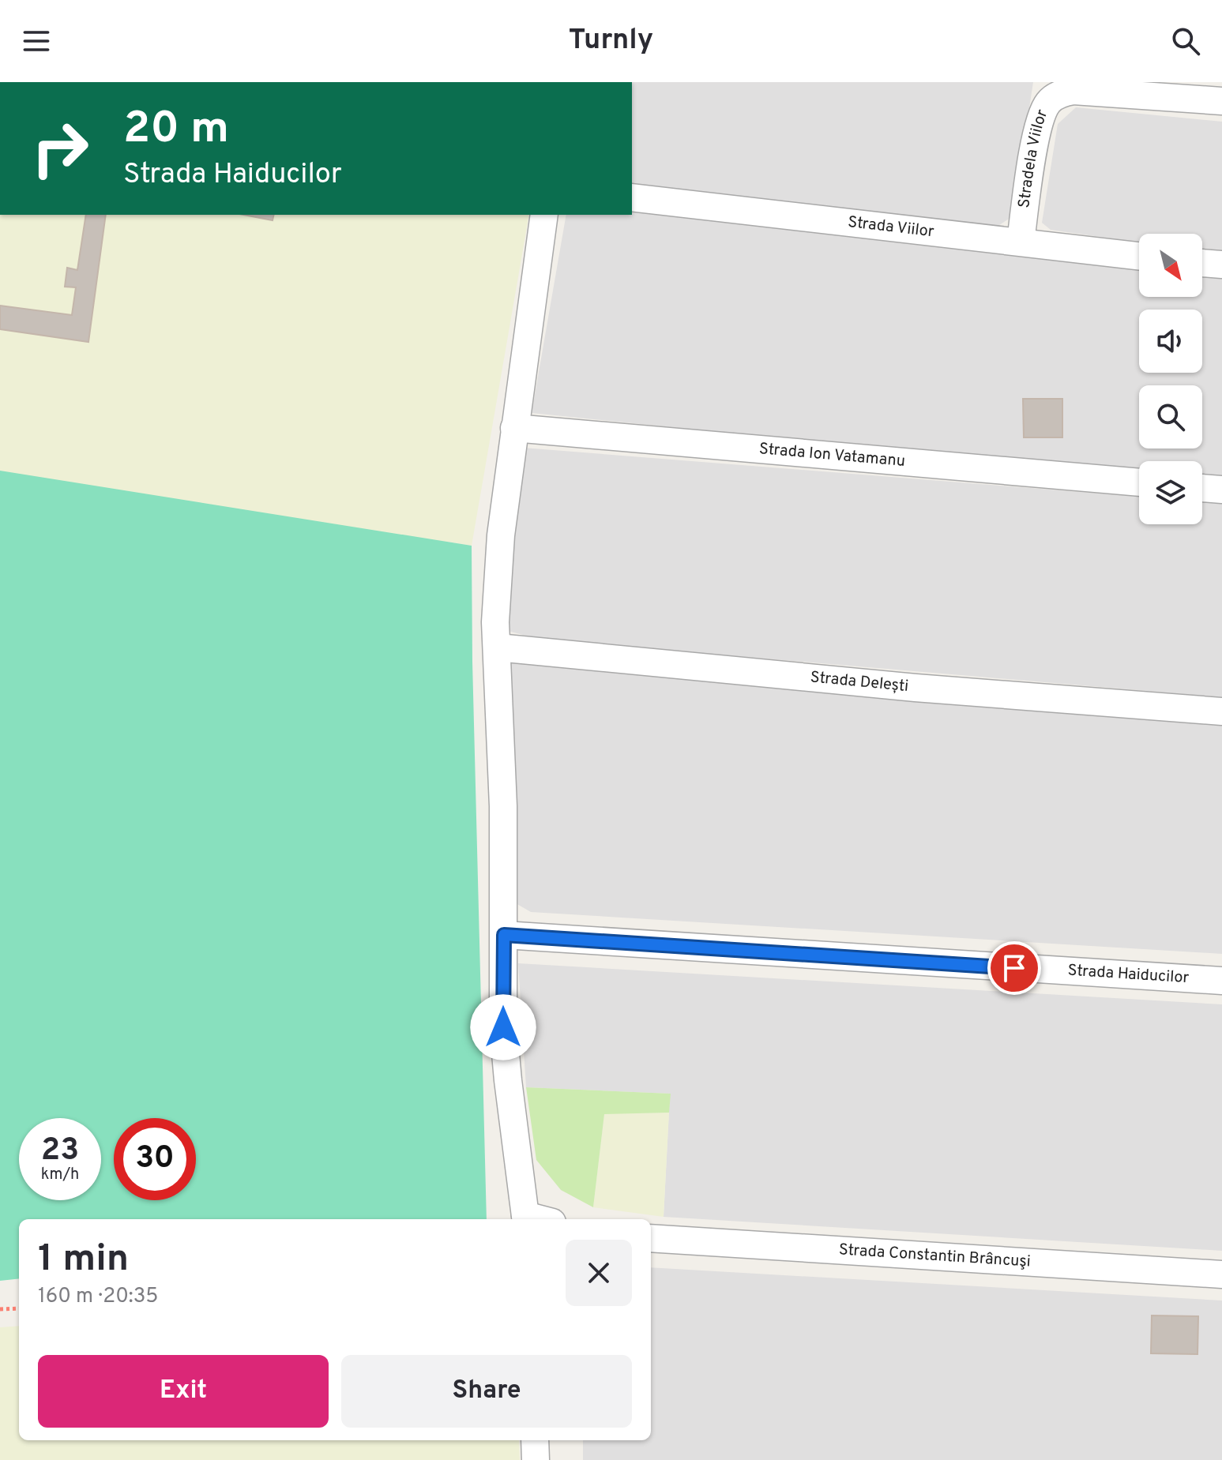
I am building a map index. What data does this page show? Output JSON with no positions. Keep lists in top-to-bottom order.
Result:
{
  "streets": {
    "street": [
      "Stradela Viilor",
      "Strada Viilor",
      "Strada Ion Vatamanu",
      "Strada Delești",
      "Strada Haiducilor",
      "Strada Constantin Brâncuşi"
    ]
  },
  "crossings": [
    ["Stradela Viilor", "Strada Viilor"]
  ],
  "north": "bottom right",
  "page": {
    "header": "Turnly",
    "turn": ["20 m", "Strada Haiducilor"],
    "speed": "23 km/h",
    "limit": "30",
    "heading": ["1 min", "160 m · 20:35"],
    "buttons": ["Exit", "Share"]
  }
}
